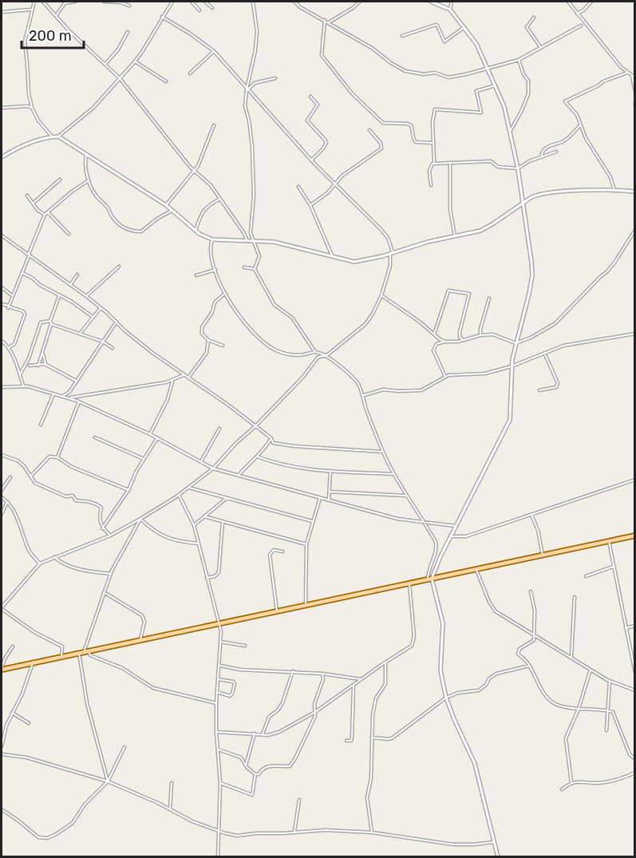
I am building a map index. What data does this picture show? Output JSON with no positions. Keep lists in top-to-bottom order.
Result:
{
  "scale_bar": "200 m"
}
